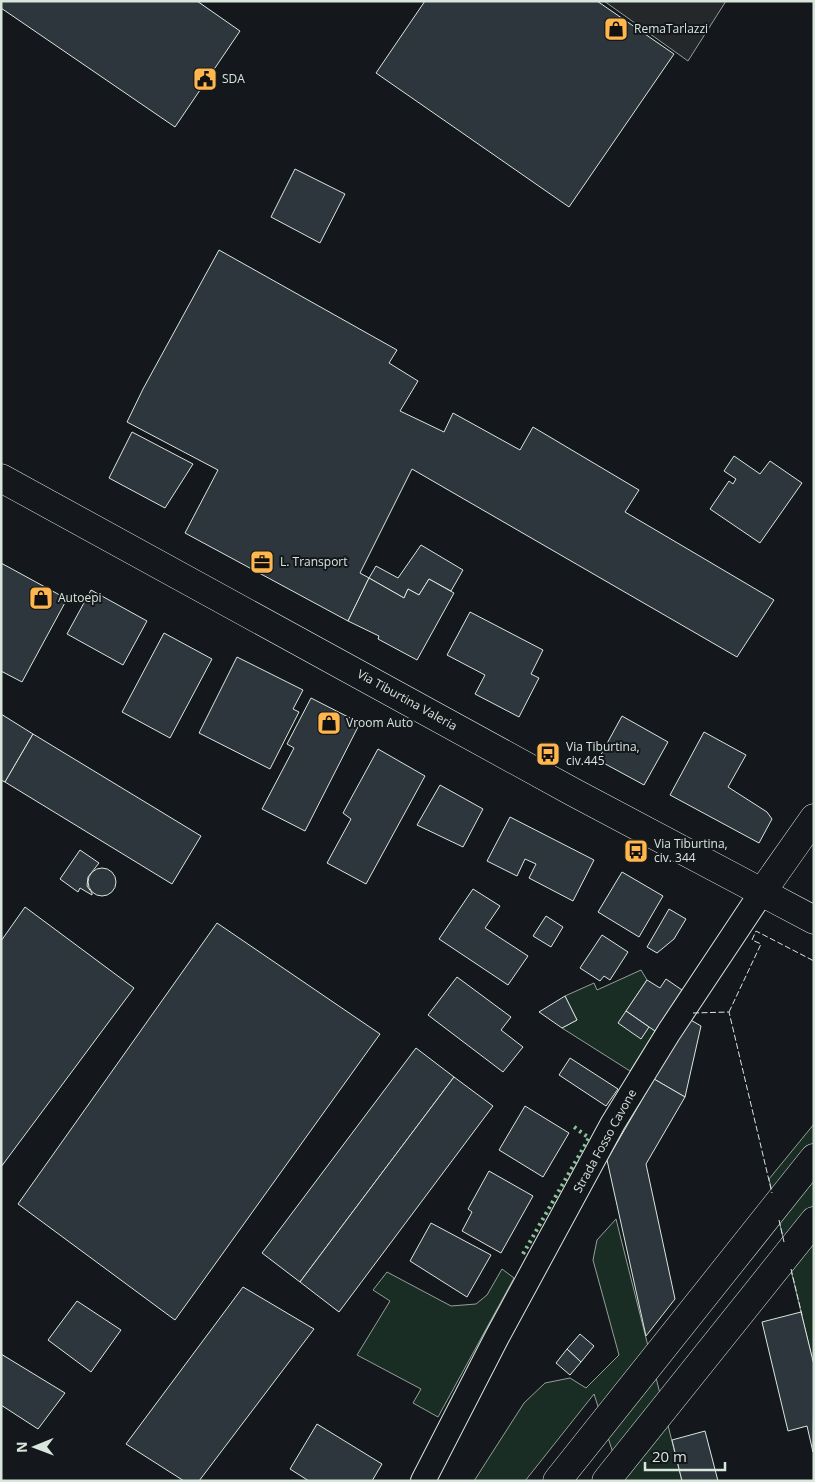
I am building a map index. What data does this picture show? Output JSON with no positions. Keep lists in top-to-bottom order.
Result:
{
  "streets": {
    "main road": ["Via Tiburtina Valeria", "Strada Fosso Cavone"]
  },
  "crossings": [
    ["Via Tiburtina Valeria", "Strada Fosso Cavone"]
  ],
  "places": {
    "shop": ["RemaTarlazzi", "Autoepi", "Vroom Auto"],
    "public building": ["SDA"],
    "office": ["L. Transport"],
    "bus stop": ["Via Tiburtina, civ.445", "Via Tiburtina, civ. 344"]
  },
  "scale_bar": "20 m",
  "north": "left"
}
